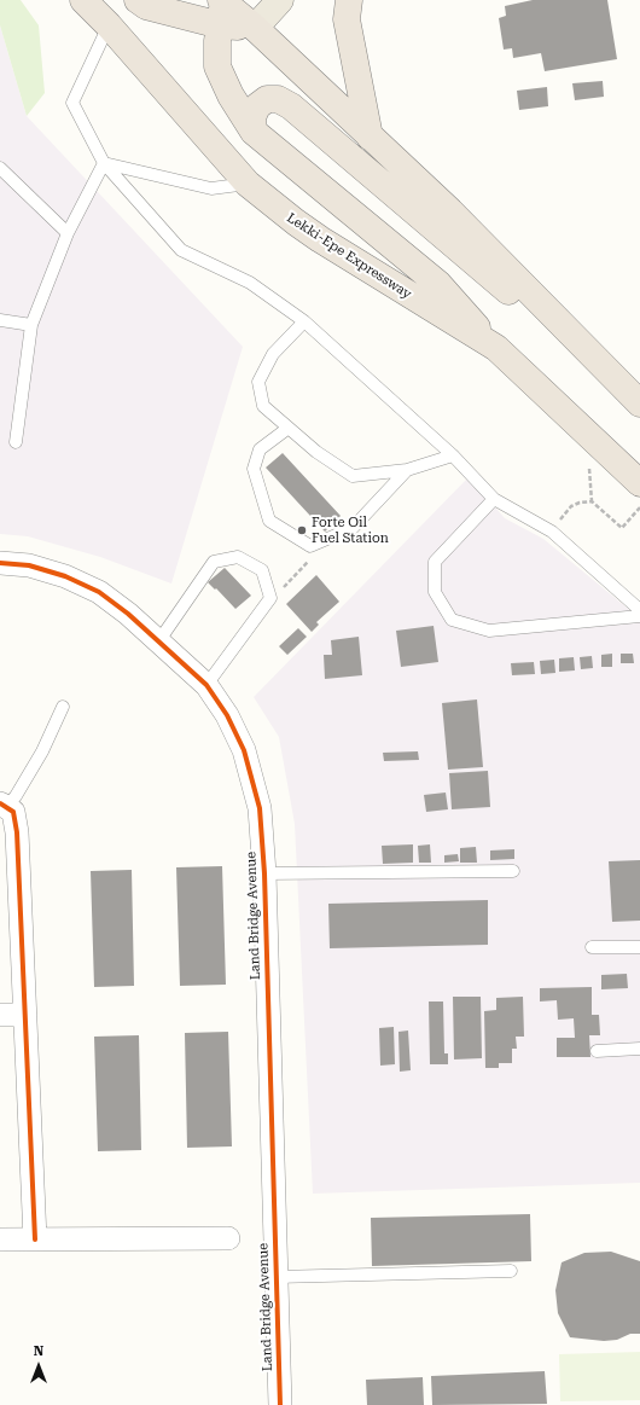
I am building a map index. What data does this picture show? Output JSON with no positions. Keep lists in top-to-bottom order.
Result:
{
  "streets": {
    "highway": ["Lekki-Epe Expressway"],
    "street": ["Land Bridge Avenue"]
  },
  "places": ["Forte Oil Fuel Station"],
  "north": "top"
}
